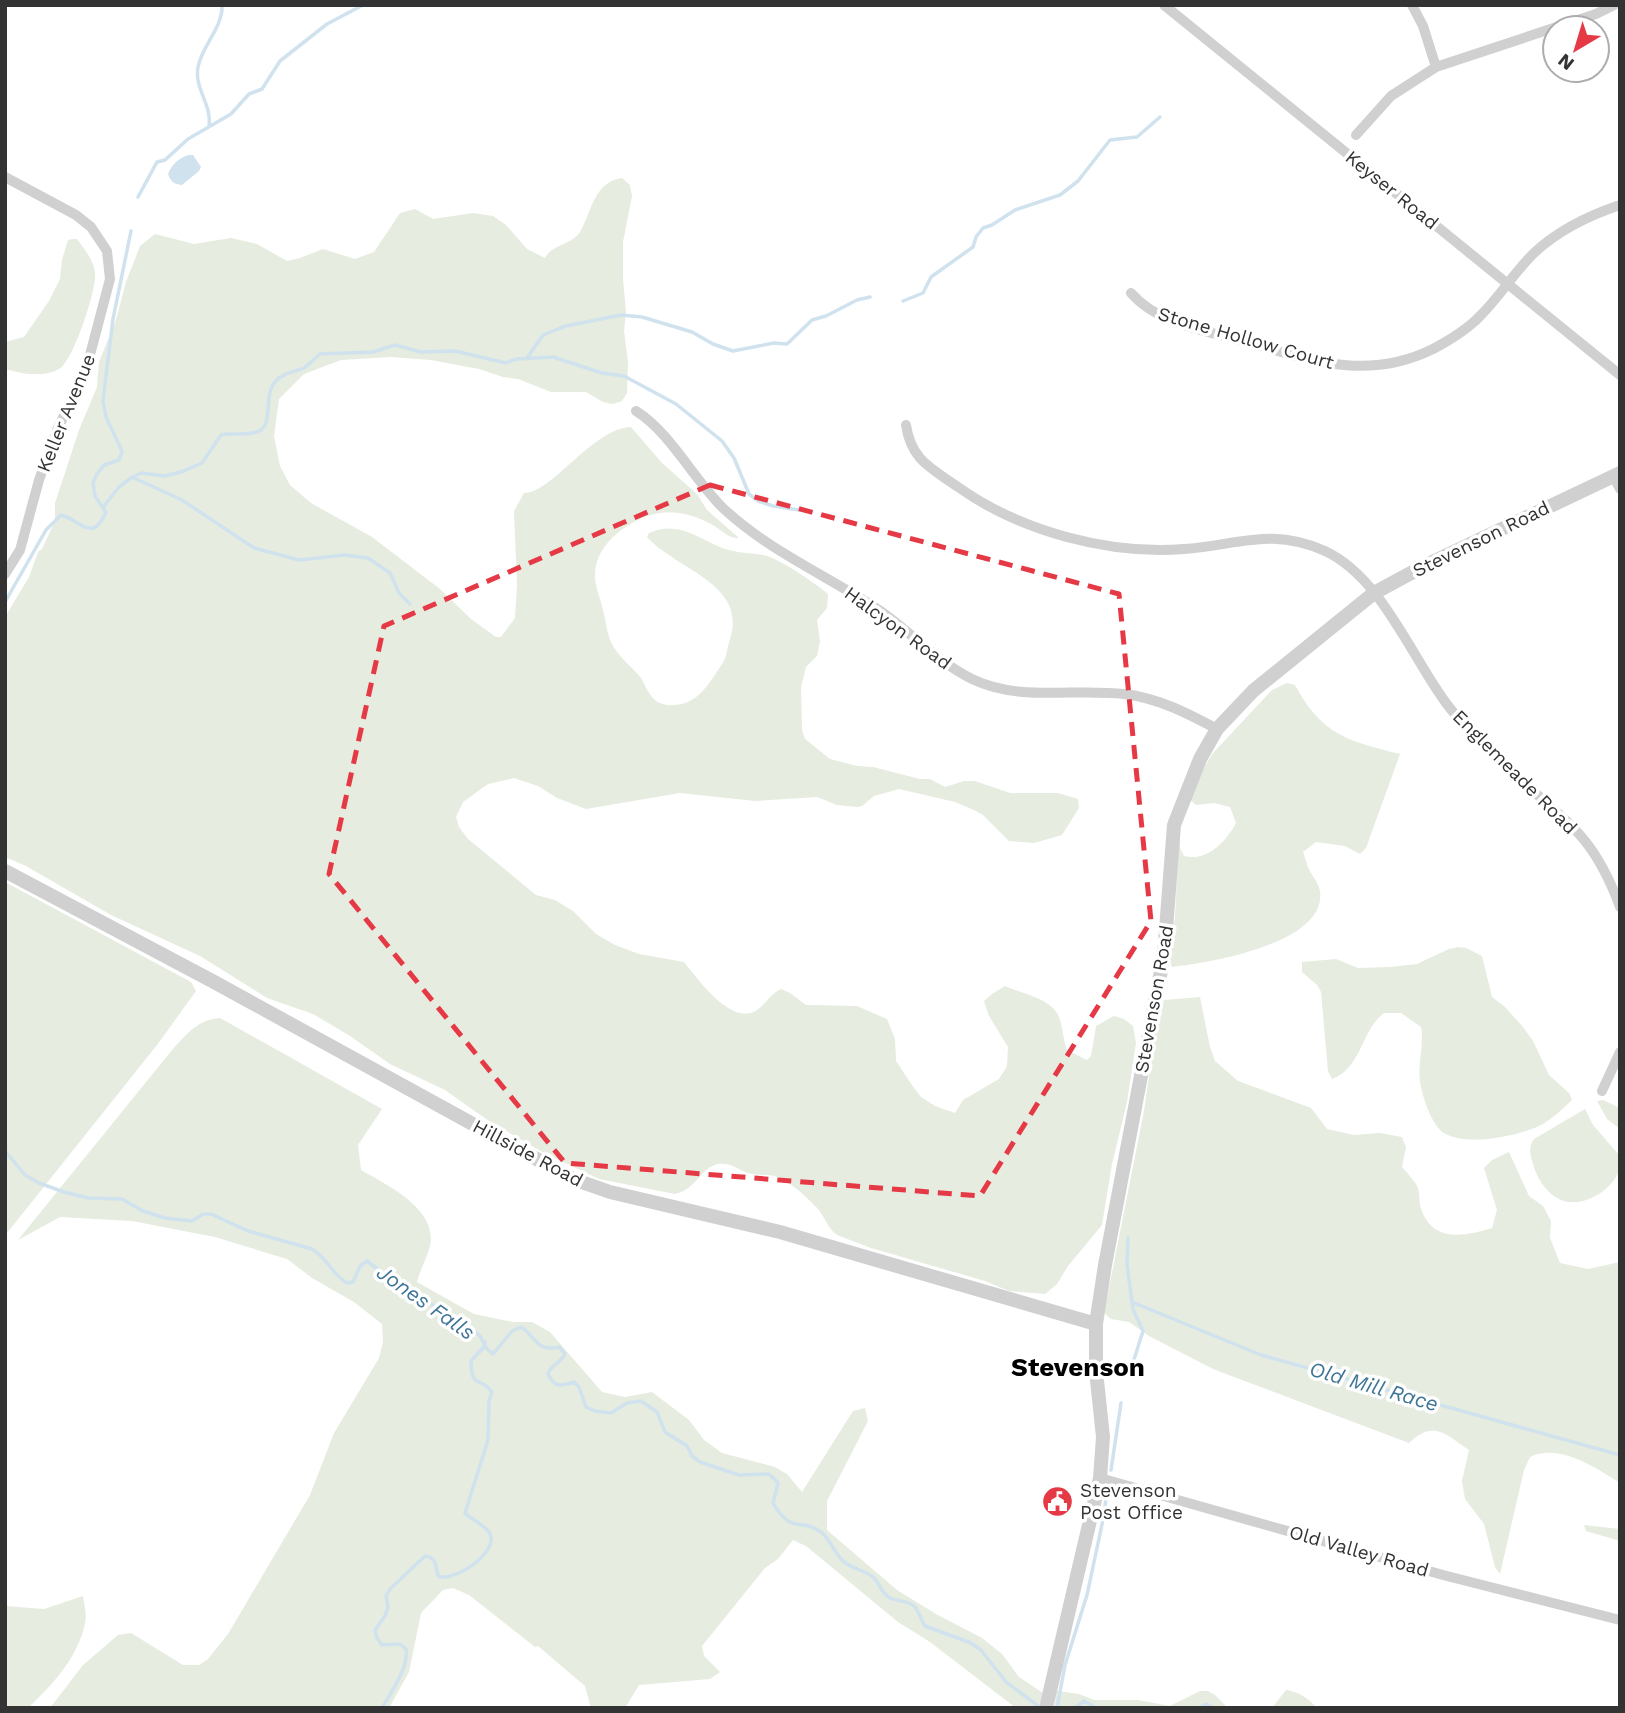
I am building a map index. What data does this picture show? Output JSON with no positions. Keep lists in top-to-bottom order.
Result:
{
  "streets": {
    "street": [
      "Keyser Road",
      "Stone Hollow Court",
      "Keller Avenue",
      "Stevenson Road",
      "Halcyon Road",
      "Englemeade Road",
      "Hillside Road",
      "Old Valley Road"
    ]
  },
  "crossings": [
    ["Keyser Road", "Stone Hollow Court"],
    ["Stevenson Road", "Halcyon Road"],
    ["Stevenson Road", "Englemeade Road"],
    ["Stevenson Road", "Hillside Road"],
    ["Stevenson Road", "Old Valley Road"]
  ],
  "districts": ["Stevenson"],
  "water": ["Jones Falls", "Old Mill Race"],
  "places": {
    "public building": ["Stevenson Post Office"]
  },
  "north": "bottom left"
}
